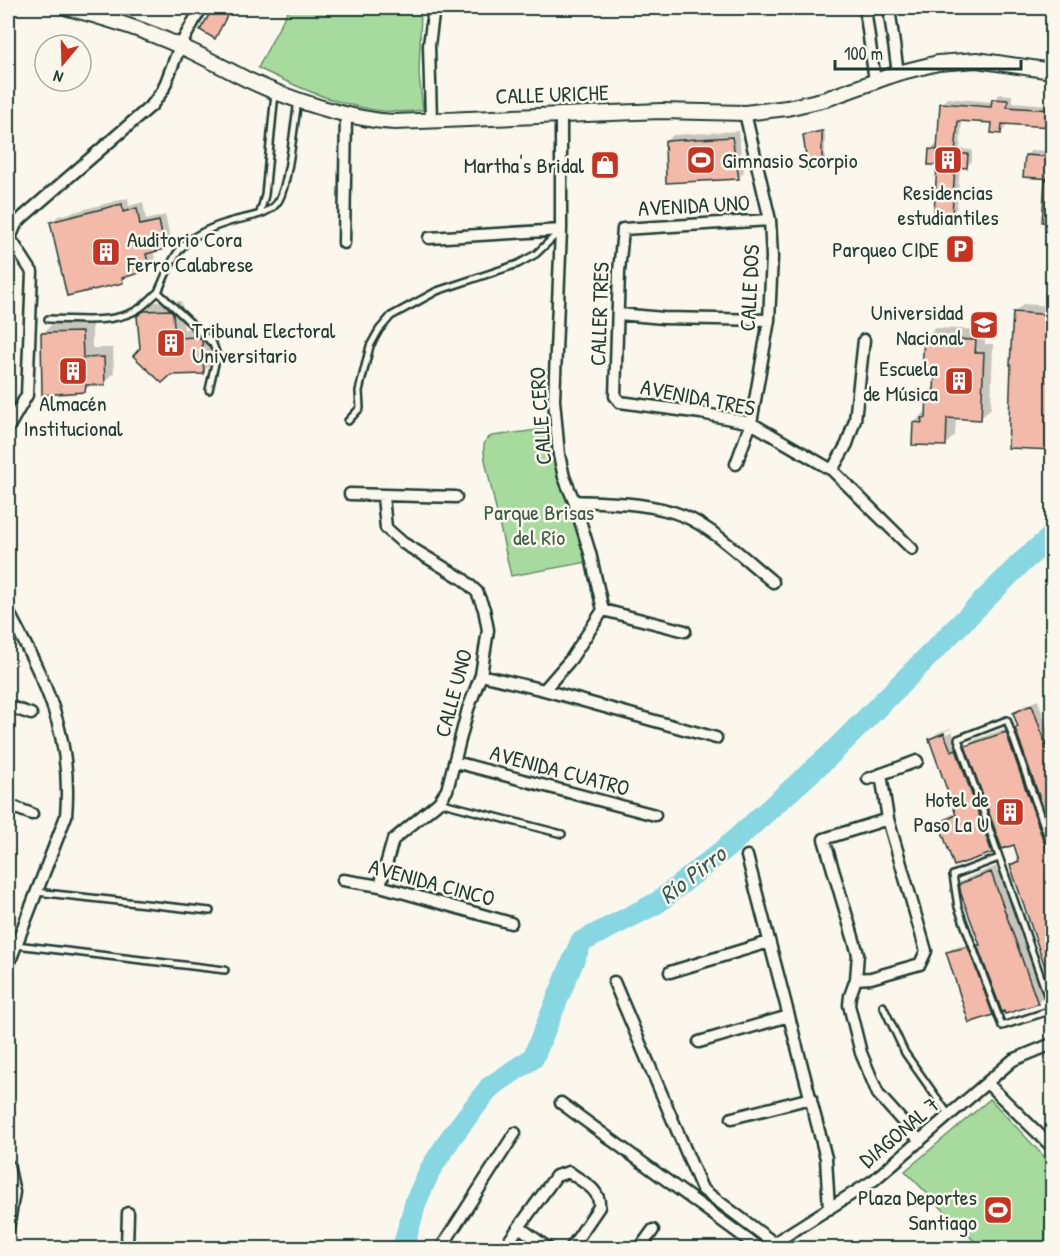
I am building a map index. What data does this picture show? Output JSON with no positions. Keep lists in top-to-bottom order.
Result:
{
  "streets": {
    "main road": ["CALLE URICHE"],
    "street": [
      "AVENIDA UNO",
      "CALLE DOS",
      "CALLER TRES",
      "AVENIDA TRES",
      "CALLE CERO",
      "CALLE UNO",
      "AVENIDA CUATRO",
      "AVENIDA CINCO",
      "DIAGONAL 7"
    ]
  },
  "crossings": [
    ["CALLE URICHE", "CALLE DOS"],
    ["CALLE URICHE", "CALLE CERO"],
    ["AVENIDA UNO", "CALLE DOS"],
    ["AVENIDA UNO", "CALLER TRES"],
    ["CALLE DOS", "AVENIDA TRES"],
    ["CALLER TRES", "AVENIDA TRES"],
    ["CALLE UNO", "AVENIDA CUATRO"],
    ["CALLE UNO", "AVENIDA CINCO"]
  ],
  "water": ["Río Pirro"],
  "parks": ["Parque Brisas del Río"],
  "places": {
    "sports": ["Gimnasio Scorpio", "Plaza Deportes Santiago"],
    "building": [
      "Residencias estudiantiles",
      "Auditorio Cora Ferro Calabrese",
      "Tribunal Electoral Universitario",
      "Almacén Institucional",
      "Escuela de Música",
      "Hotel de Paso La U"
    ],
    "shop": ["Martha's Bridal"],
    "parking": ["Parqueo CIDE"],
    "school or university": ["Universidad Nacional"]
  },
  "scale_bar": "100 m",
  "north": "bottom"
}
